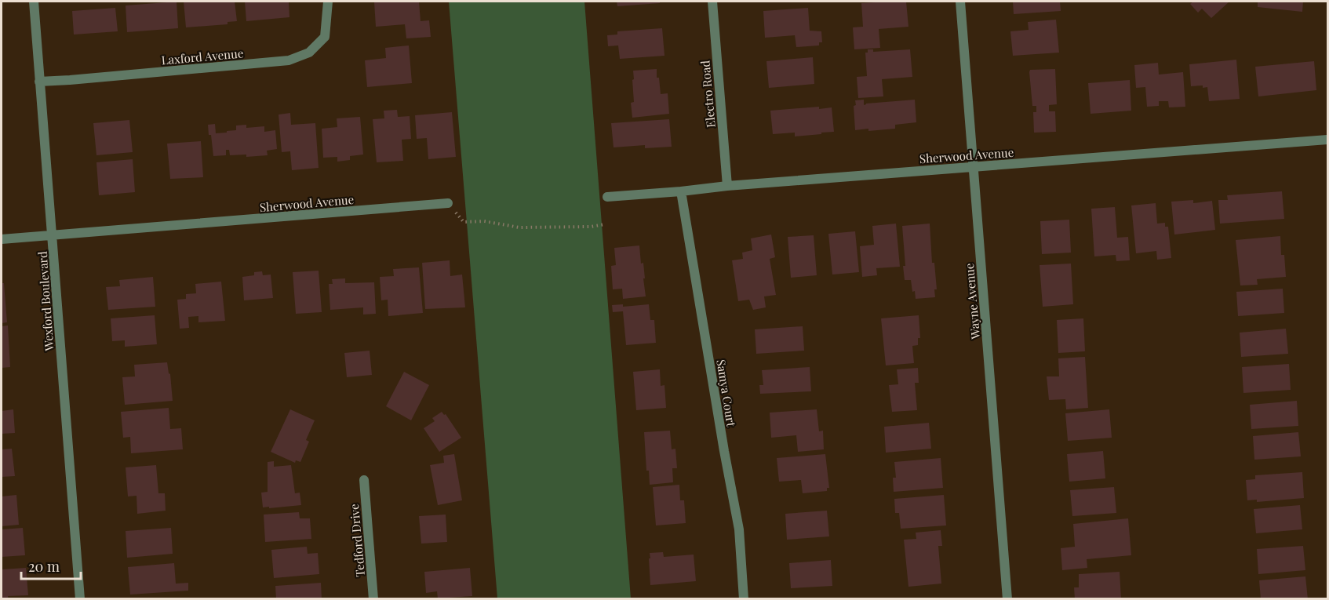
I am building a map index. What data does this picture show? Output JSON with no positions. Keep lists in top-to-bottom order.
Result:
{
  "streets": {
    "street": [
      "Laxford Avenue",
      "Electro Road",
      "Sherwood Avenue",
      "Wexford Boulevard",
      "Wayne Avenue",
      "Samya Court",
      "Tedford Drive"
    ]
  },
  "crossings": [
    ["Laxford Avenue", "Wexford Boulevard"],
    ["Electro Road", "Sherwood Avenue"],
    ["Sherwood Avenue", "Wexford Boulevard"],
    ["Sherwood Avenue", "Wayne Avenue"],
    ["Sherwood Avenue", "Samya Court"]
  ],
  "scale_bar": "20 m"
}
